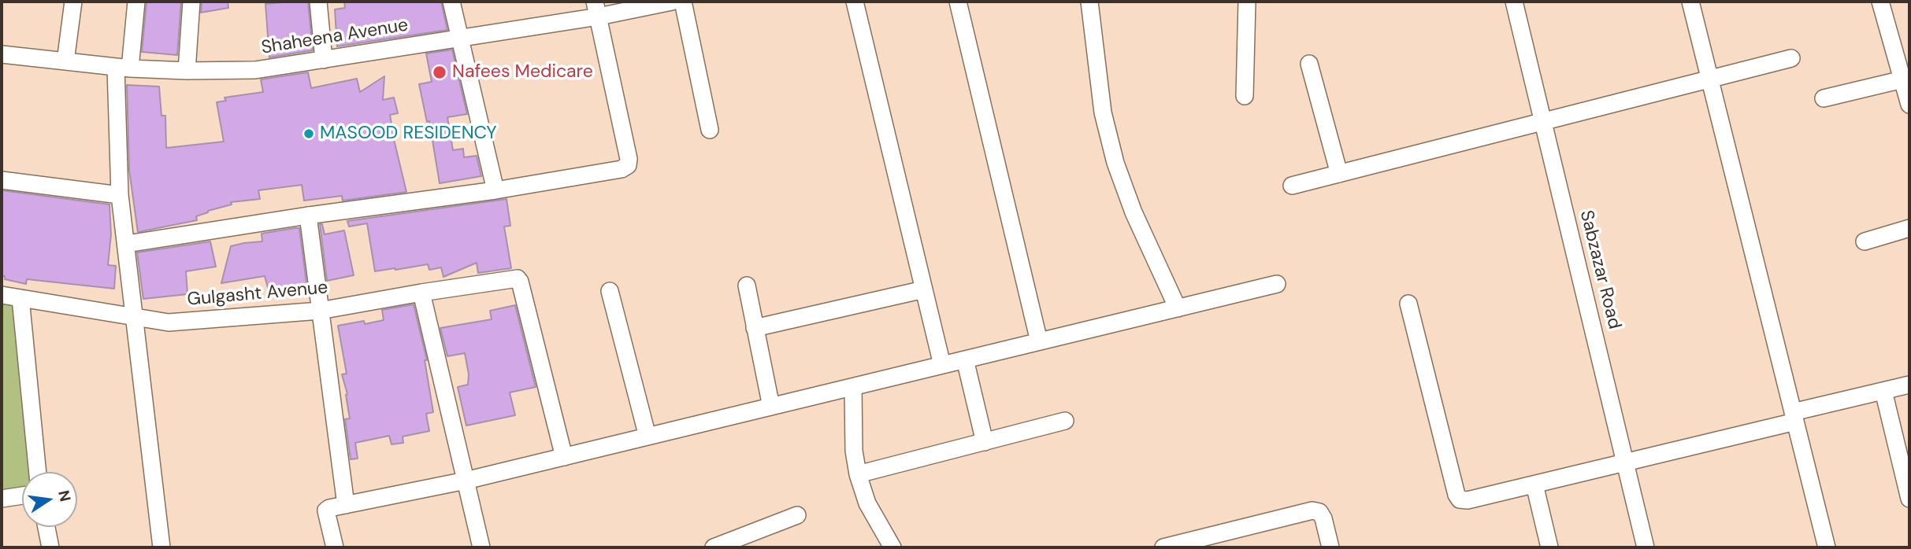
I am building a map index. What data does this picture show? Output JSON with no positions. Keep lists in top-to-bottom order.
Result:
{
  "streets": {
    "street": ["Shaheena Avenue", "Sabzazar Road", "Gulgasht Avenue"]
  },
  "places": ["Nafees Medicare", "MASOOD RESIDENCY"],
  "north": "right"
}
